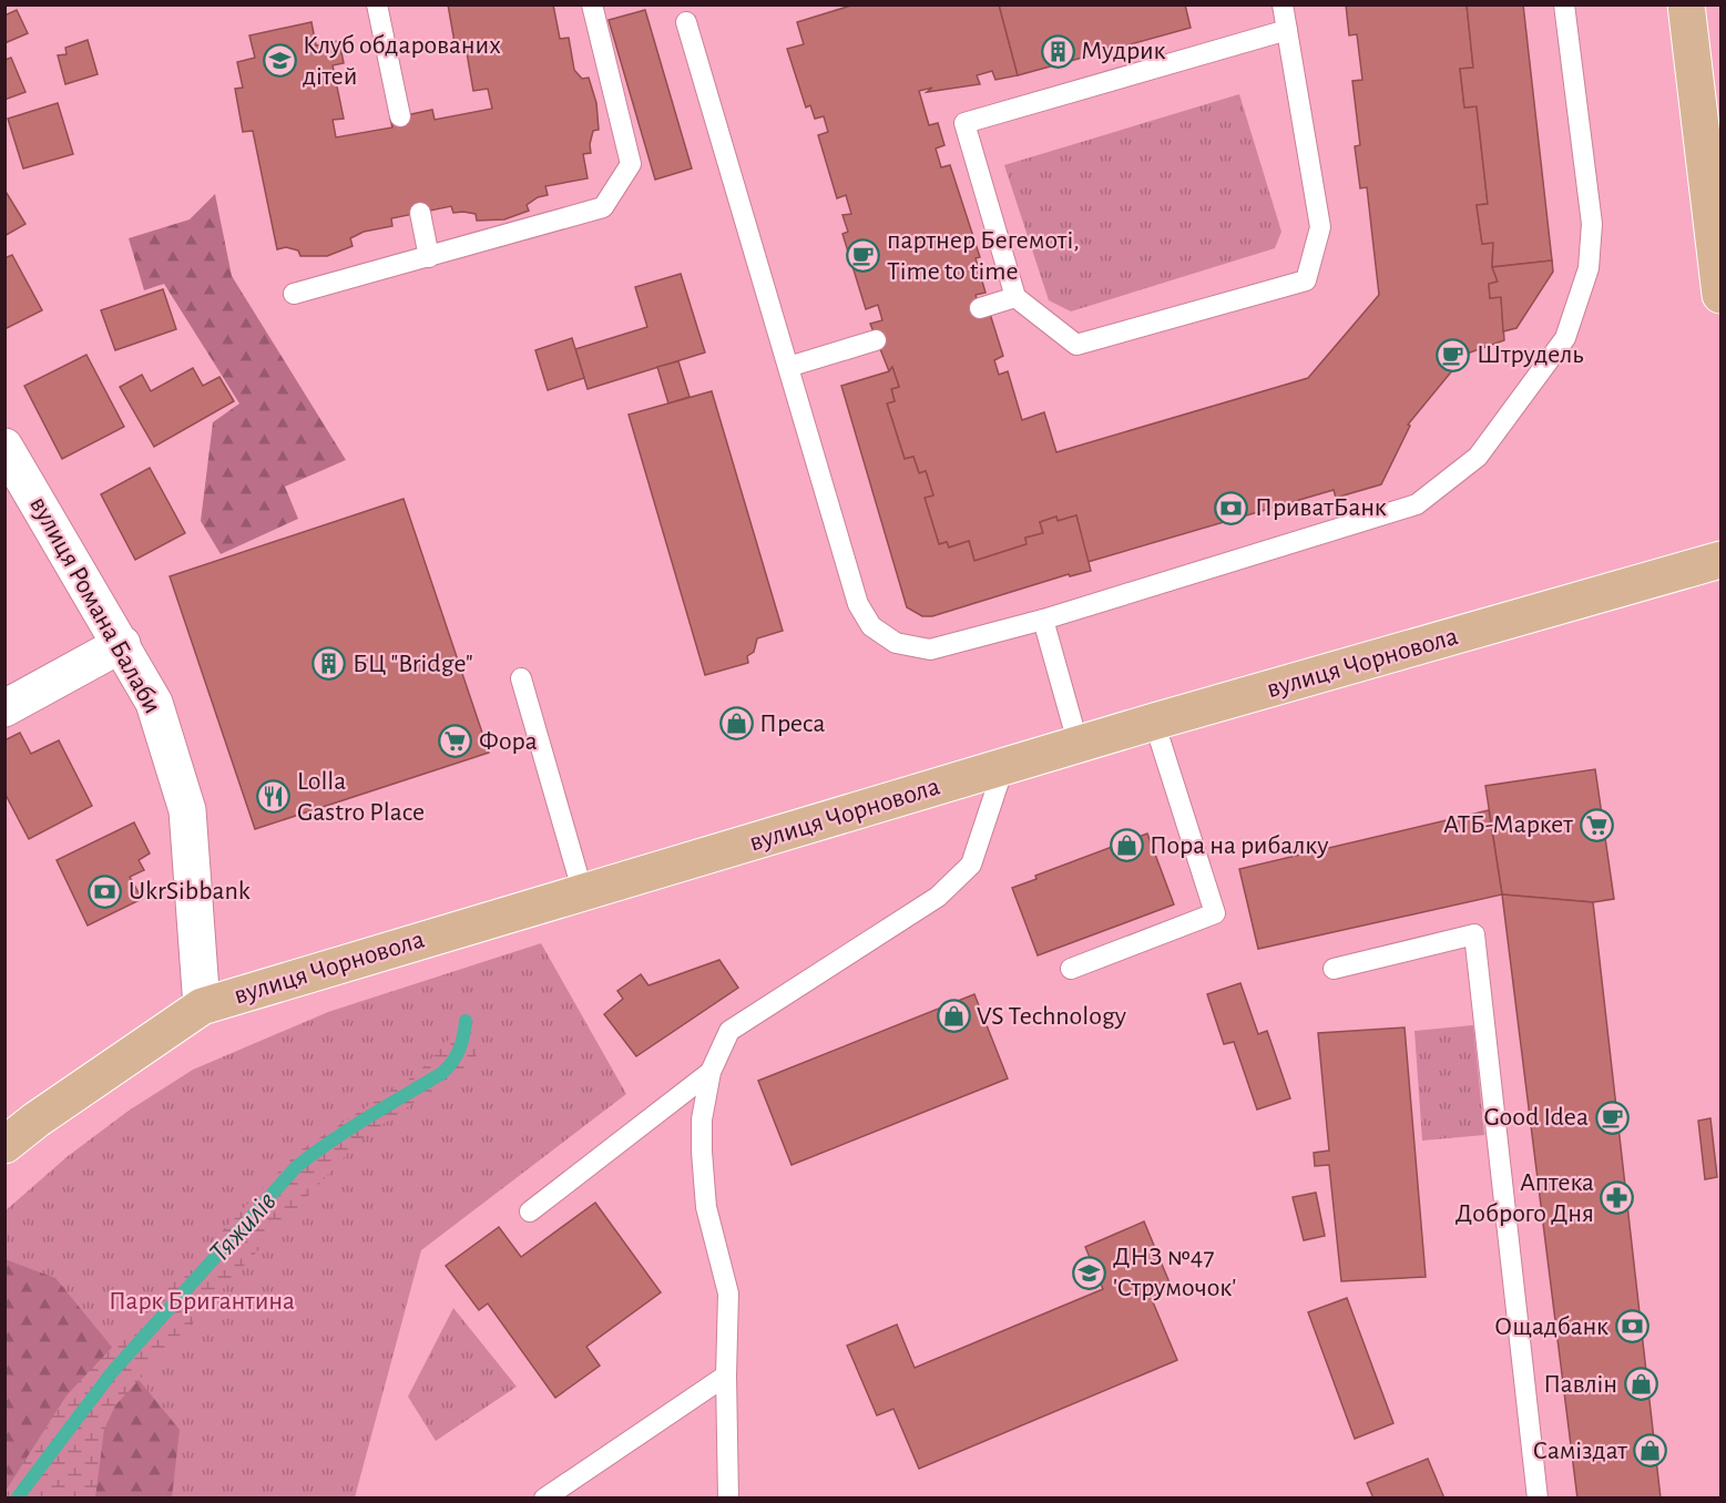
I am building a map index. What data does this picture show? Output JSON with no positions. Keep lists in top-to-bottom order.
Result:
{
  "streets": {
    "main road": ["вулиця Чорновола"],
    "street": ["вулиця Романа Балаби"]
  },
  "crossings": [
    ["вулиця Романа Балаби", "вулиця Чорновола"]
  ],
  "water": ["Тяжилів"],
  "parks": ["Парк Бригантина"],
  "places": {
    "building": ["Мудрик", "БЦ \"Bridge\""],
    "school or university": ["Клуб обдарованих дітей", "ДНЗ №47 'Струмочок'"],
    "cafe": ["партнер Бегемоті, Time to time", "Штрудель", "Good Idea"],
    "bank": ["ПриватБанк", "UkrSibbank", "Ощадбанк"],
    "shop": [
      "Преса",
      "Пора на рибалку",
      "VS Technology",
      "Павлін",
      "Саміздат"
    ],
    "supermarket": ["Фора", "АТБ-Маркет"],
    "restaurant": ["Lolla Gastro Place"],
    "pharmacy": ["Аптека Доброго Дня"]
  }
}
